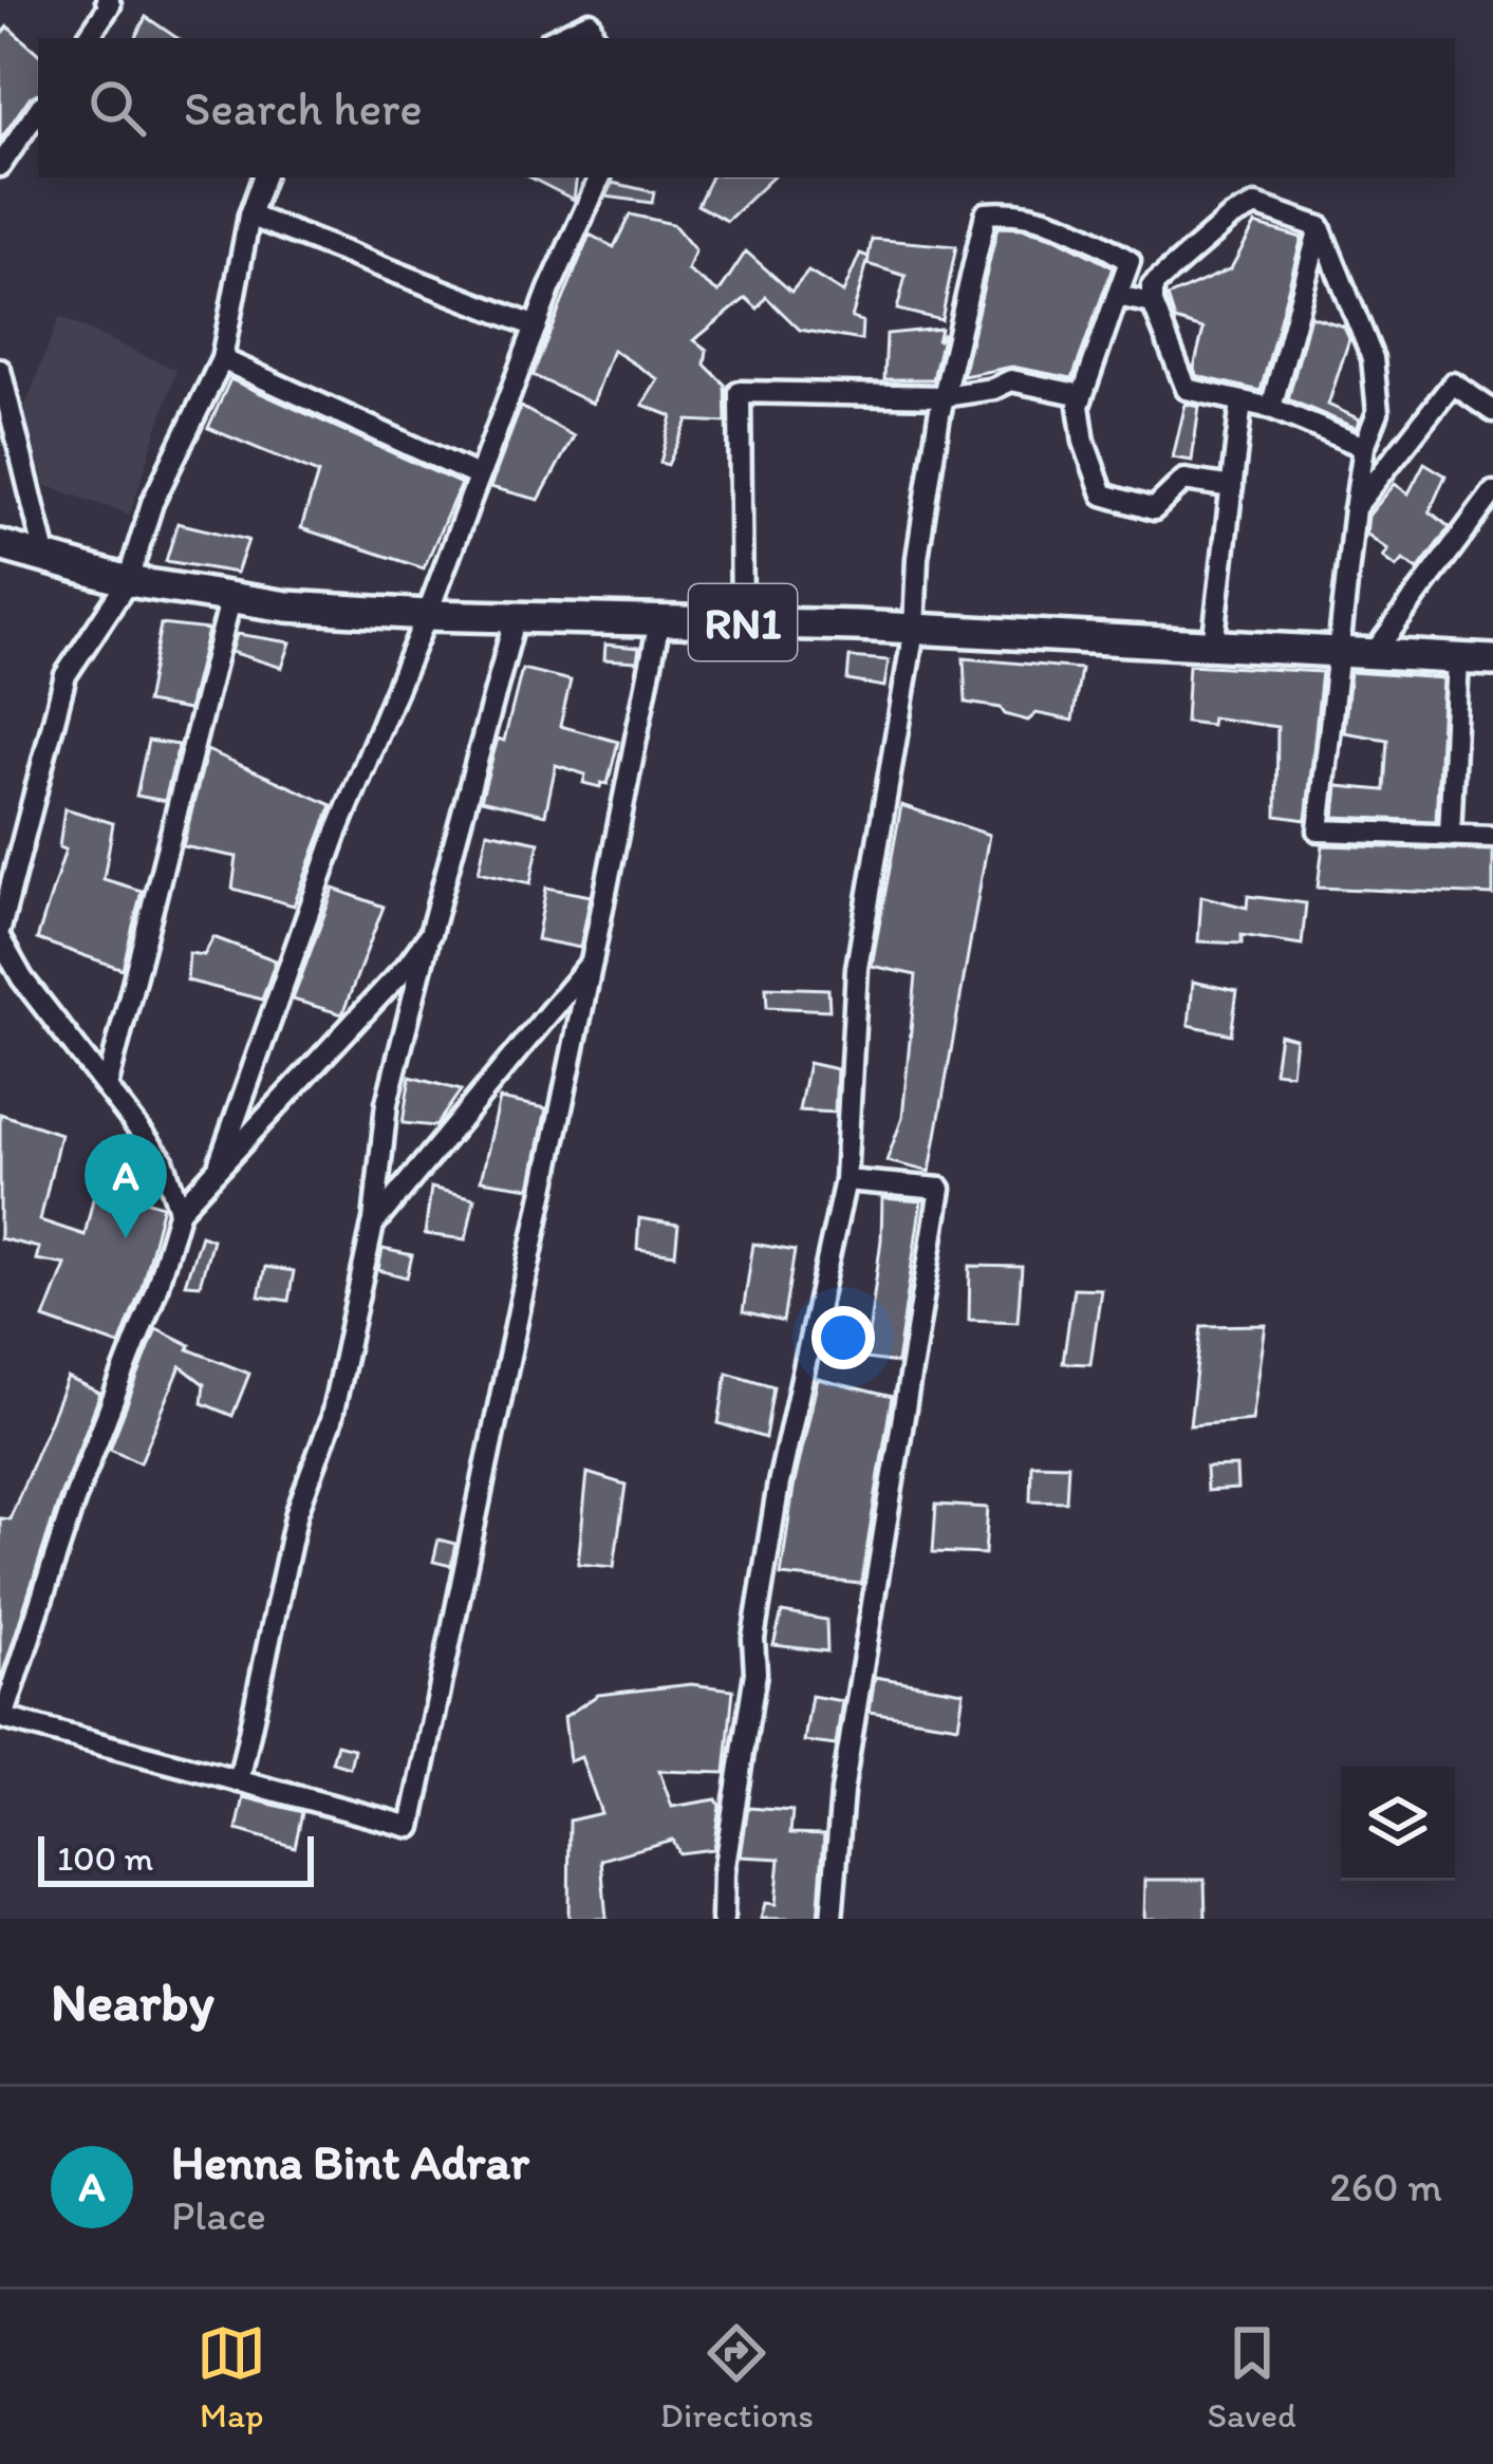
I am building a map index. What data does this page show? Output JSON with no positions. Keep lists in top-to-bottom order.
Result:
{
  "streets": {
    "highway": ["RN1"]
  },
  "scale_bar": "100 m",
  "page": {
    "search": "Search here",
    "pins": "A",
    "scale": "100 m",
    "heading": "Nearby",
    "list": [
      {
        "mark": "A",
        "name": "Henna Bint Adrar",
        "note": "Place",
        "value": "260 m"
      }
    ],
    "nav": ["Map", "Directions", "Saved"]
  }
}
